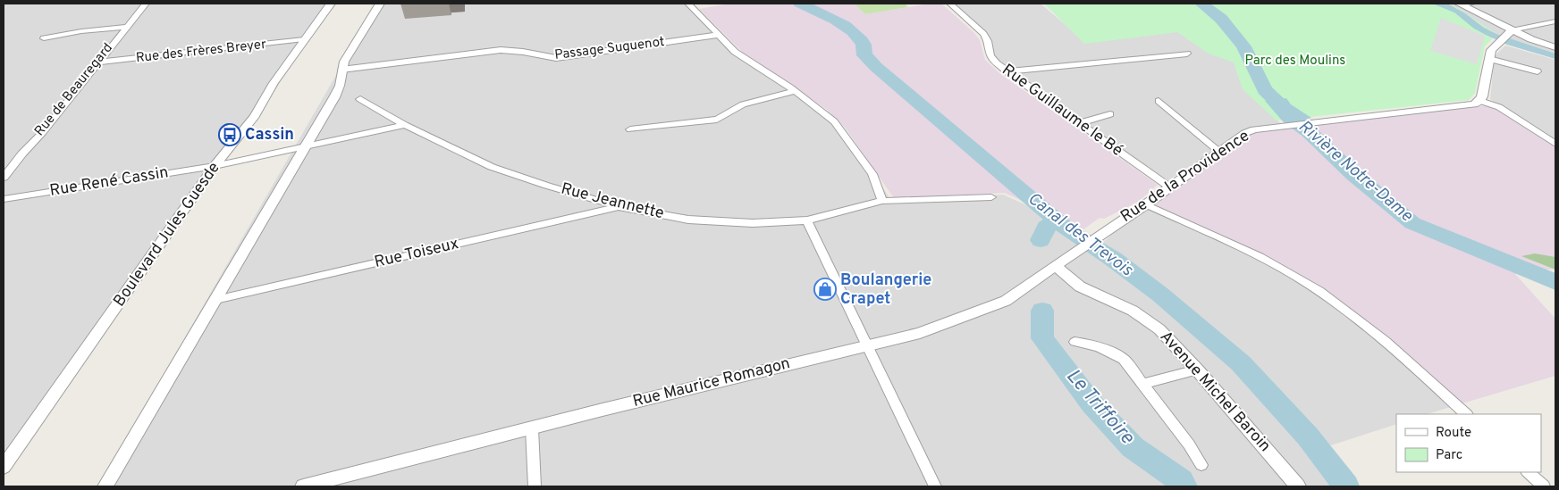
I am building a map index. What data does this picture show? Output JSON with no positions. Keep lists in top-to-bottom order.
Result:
{
  "streets": {
    "street": [
      "Passage Suguenot",
      "Rue des Frères Breyer",
      "Rue de Beauregard",
      "Rue Guillaume le Bé",
      "Rue de la Providence",
      "Rue René Cassin",
      "Rue Jeannette",
      "Boulevard Jules Guesde",
      "Rue Toiseux",
      "Rue Maurice Romagon",
      "Avenue Michel Baroin"
    ]
  },
  "crossings": [
    ["Rue des Frères Breyer", "Rue de Beauregard"],
    ["Rue des Frères Breyer", "Boulevard Jules Guesde"],
    ["Rue Guillaume le Bé", "Rue de la Providence"],
    ["Rue de la Providence", "Rue Maurice Romagon"],
    ["Rue René Cassin", "Rue Jeannette"],
    ["Rue René Cassin", "Boulevard Jules Guesde"],
    ["Rue Jeannette", "Rue Toiseux"],
    ["Rue Maurice Romagon", "Avenue Michel Baroin"]
  ],
  "water": ["Rivière Notre-Dame", "Canal des Trevois", "Le Triffoire"],
  "parks": ["Parc des Moulins"],
  "places": {
    "bus stop": ["Cassin"],
    "shop": ["Boulangerie Crapet"]
  },
  "legend": ["Route", "Parc"]
}
